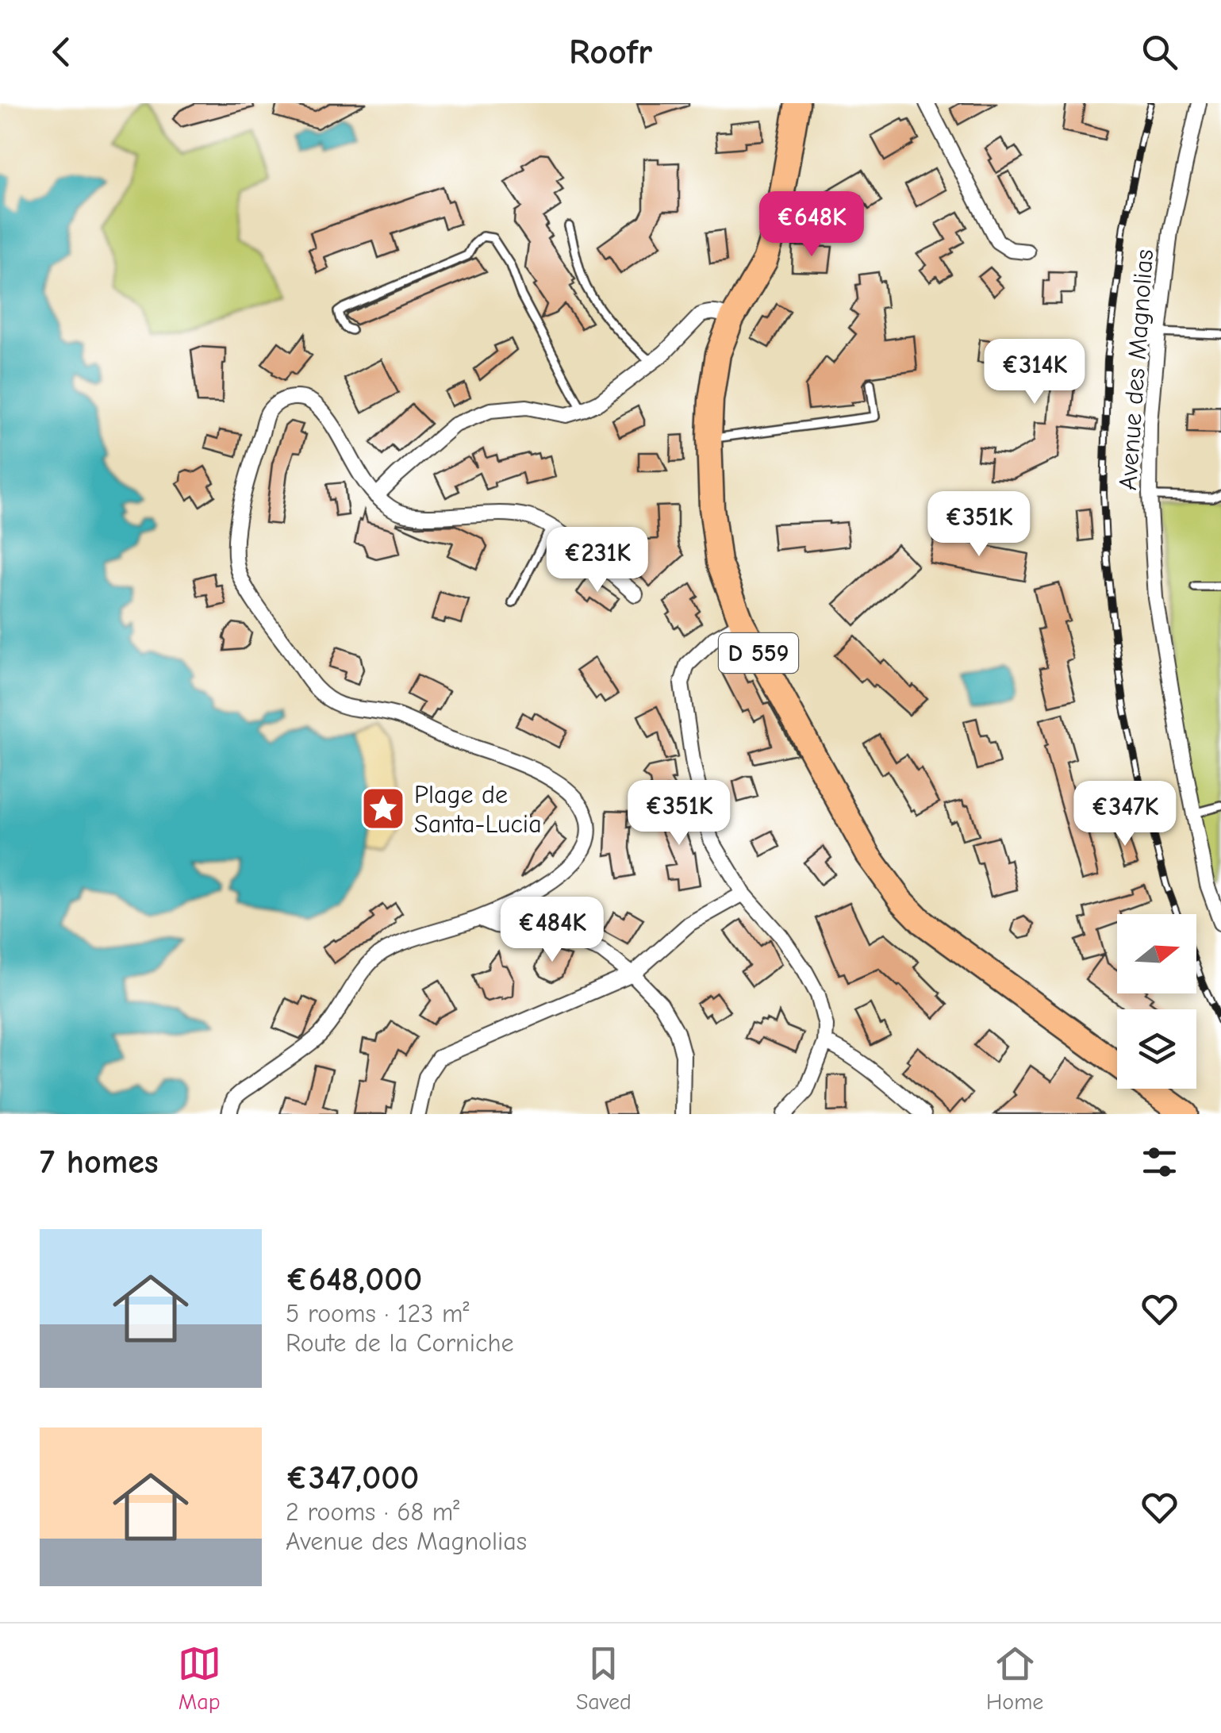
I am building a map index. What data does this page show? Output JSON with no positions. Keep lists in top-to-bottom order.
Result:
{
  "streets": {
    "main road": ["D 559"],
    "street": ["Avenue des Magnolias"]
  },
  "places": {
    "place": ["Plage de Santa-Lucia"]
  },
  "north": "right",
  "page": {
    "header": "Roofr",
    "price": [
      "€648K",
      "€314K",
      "€351K",
      "€231K",
      "€351K",
      "€347K",
      "€484K"
    ],
    "heading": "7 homes",
    "list": [
      {
        "name": "€648,000",
        "note": "5 rooms · 123 m² · Route de la Corniche"
      },
      {
        "name": "€347,000",
        "note": "2 rooms · 68 m² · Avenue des Magnolias"
      }
    ],
    "tabs": ["Map", "Saved", "Home"]
  }
}
